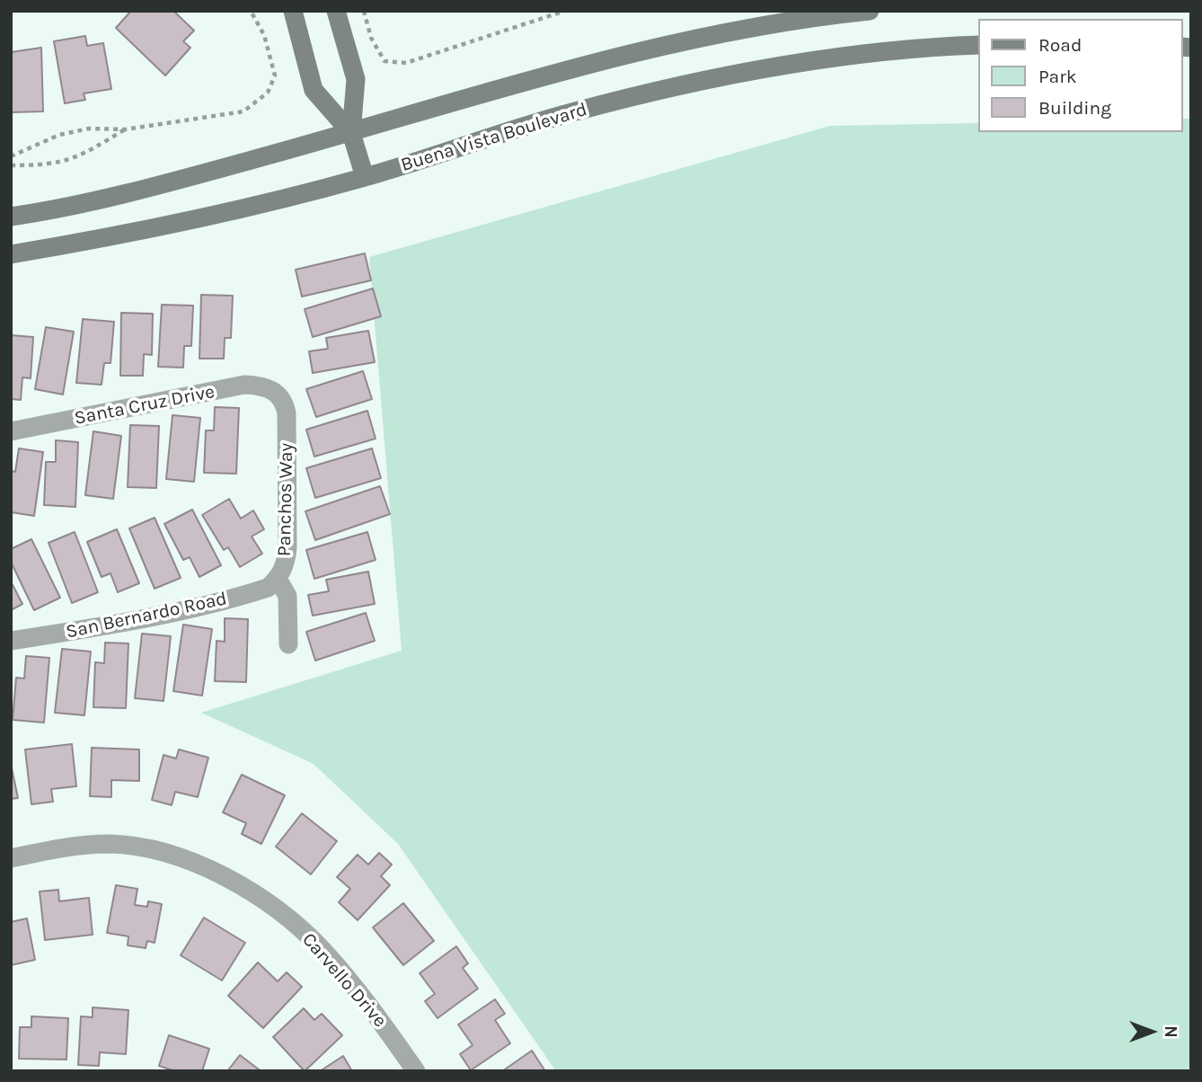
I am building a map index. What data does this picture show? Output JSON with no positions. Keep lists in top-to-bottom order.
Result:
{
  "streets": {
    "main road": ["Buena Vista Boulevard"],
    "street": [
      "Santa Cruz Drive",
      "Panchos Way",
      "San Bernardo Road",
      "Carvello Drive"
    ]
  },
  "crossings": [
    ["Santa Cruz Drive", "Panchos Way"],
    ["Panchos Way", "San Bernardo Road"]
  ],
  "legend": ["Road", "Park", "Building"],
  "north": "right"
}
